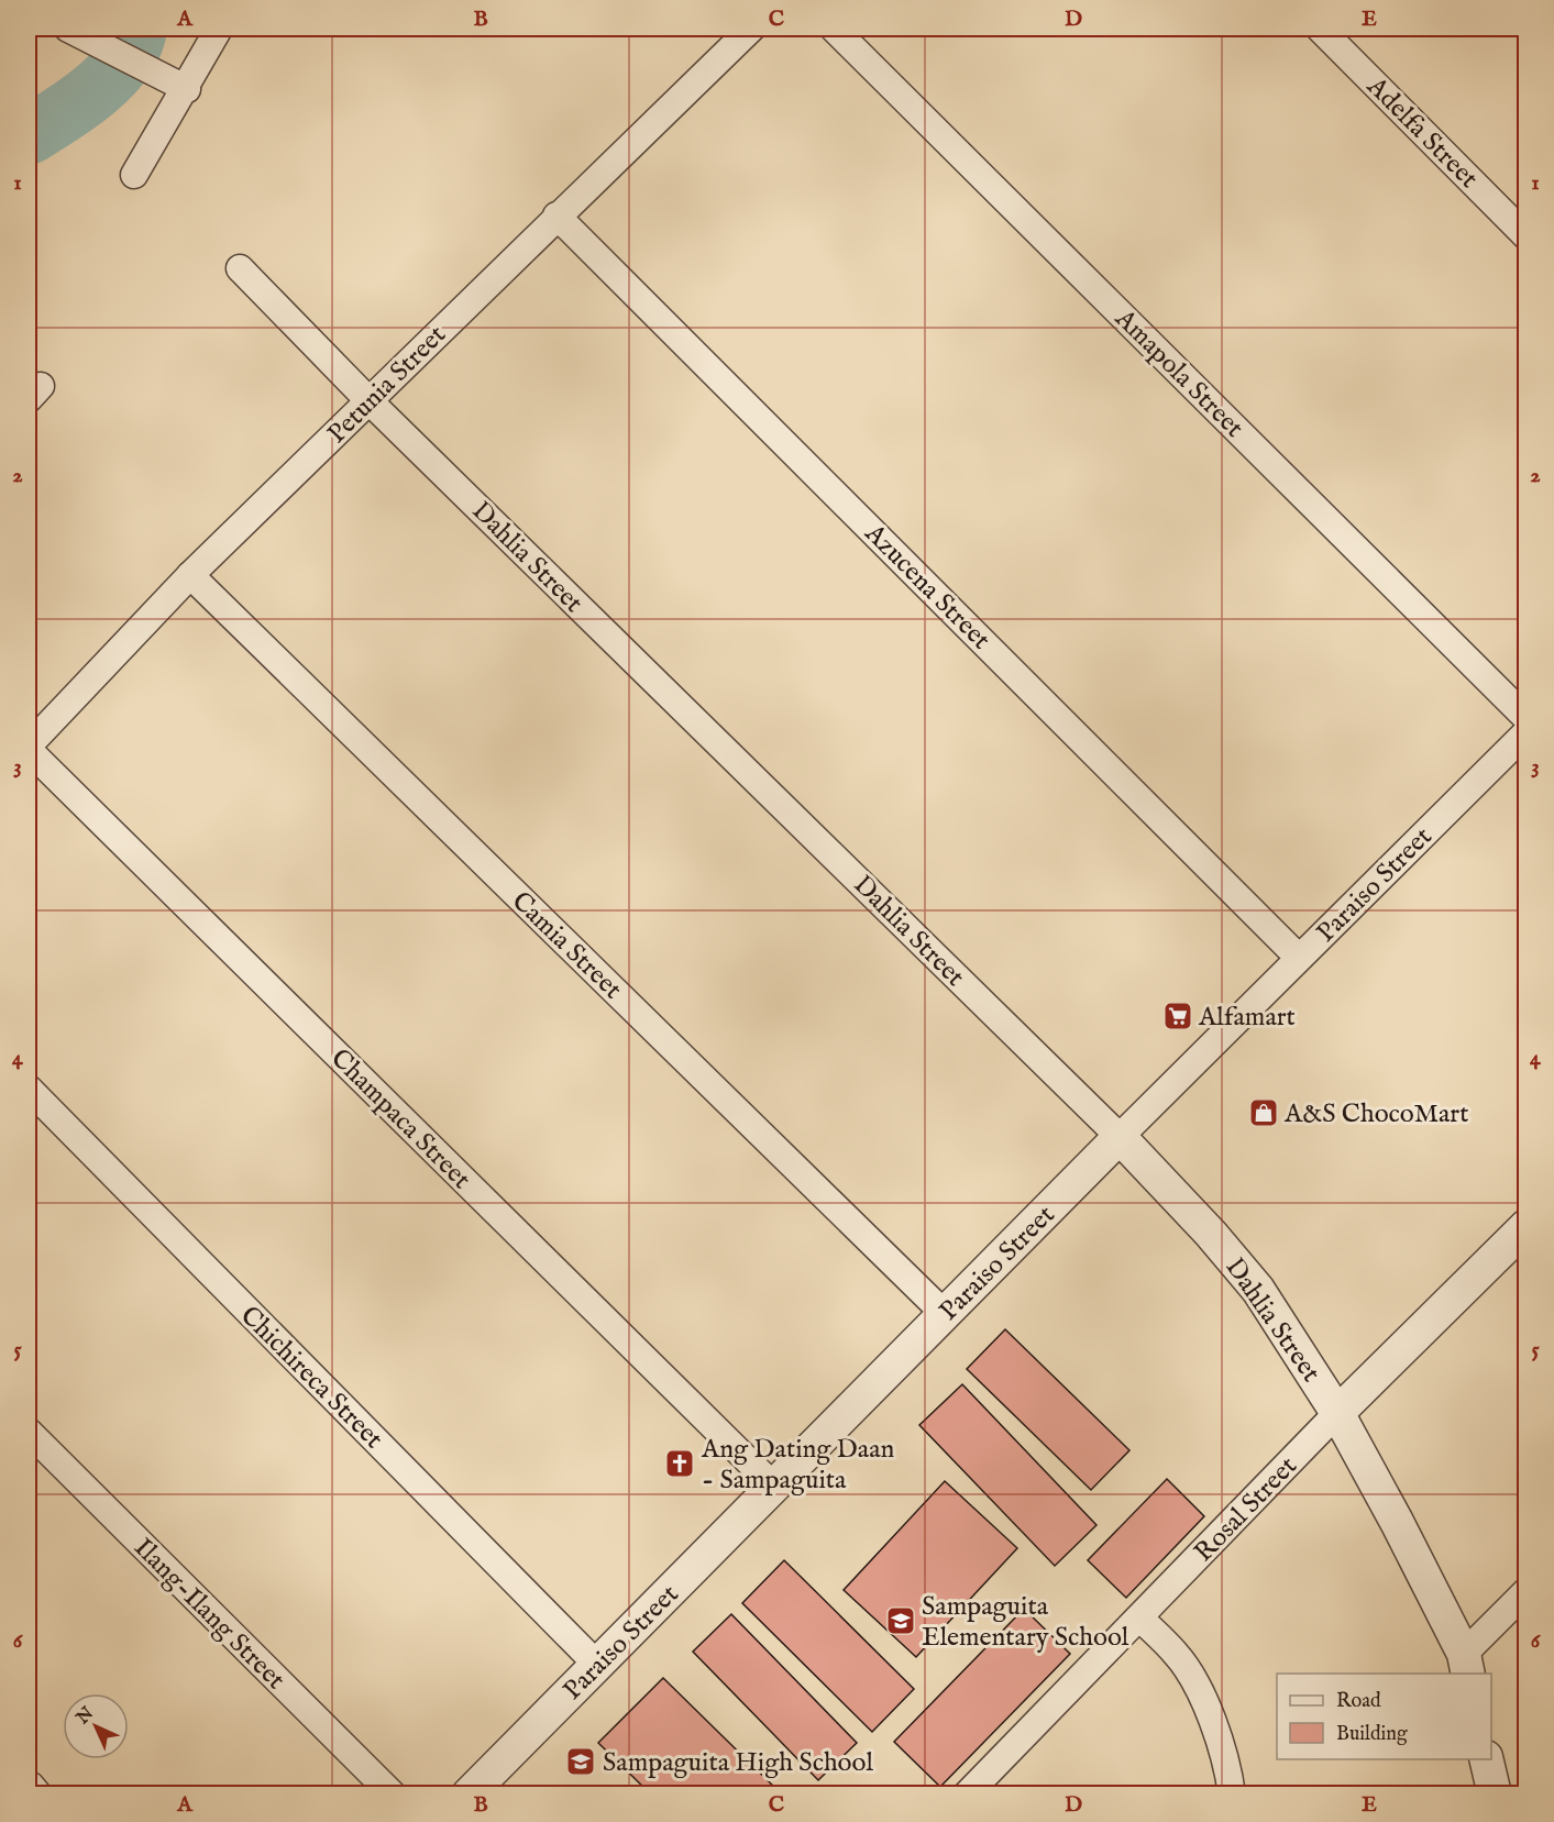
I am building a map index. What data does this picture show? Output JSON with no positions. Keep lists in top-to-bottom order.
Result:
{
  "streets": {
    "street": [
      "Adelfa Street",
      "Amapola Street",
      "Petunia Street",
      "Dahlia Street",
      "Azucena Street",
      "Paraiso Street",
      "Camia Street",
      "Champaca Street",
      "Chichireca Street",
      "Rosal Street",
      "Ilang-Ilang Street"
    ]
  },
  "crossings": [
    ["Petunia Street", "Dahlia Street"],
    ["Petunia Street", "Azucena Street"],
    ["Petunia Street", "Camia Street"],
    ["Petunia Street", "Champaca Street"],
    ["Dahlia Street", "Paraiso Street"],
    ["Dahlia Street", "Rosal Street"],
    ["Azucena Street", "Paraiso Street"],
    ["Paraiso Street", "Camia Street"],
    ["Paraiso Street", "Champaca Street"],
    ["Paraiso Street", "Chichireca Street"]
  ],
  "places": {
    "supermarket": ["Alfamart"],
    "shop": ["A&S ChocoMart"],
    "church": ["Ang Dating Daan - Sampaguita"],
    "school or university": ["Sampaguita Elementary School", "Sampaguita High School"]
  },
  "legend": ["Road", "Building"],
  "north": "top left",
  "grid": {
    "columns": [
      "A",
      "B",
      "C",
      "D",
      "E"
    ],
    "rows": [
      "1",
      "2",
      "3",
      "4",
      "5",
      "6"
    ]
  }
}
